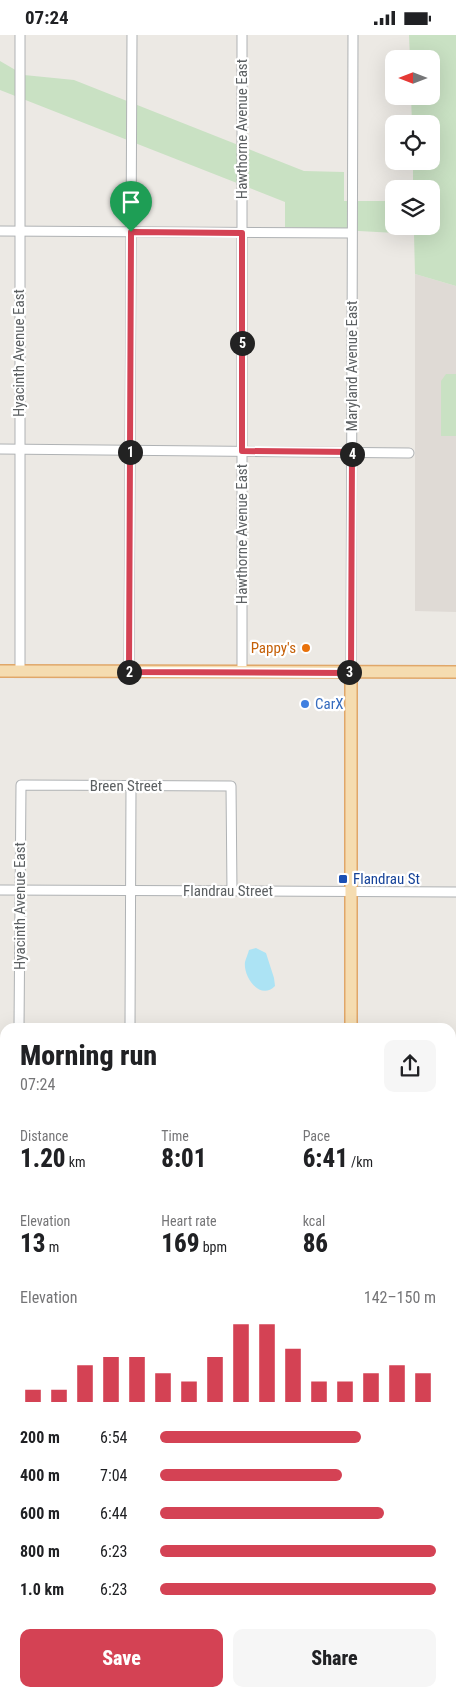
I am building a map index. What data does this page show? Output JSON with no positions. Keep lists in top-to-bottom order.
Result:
{
  "streets": {
    "main road": ["Maryland Avenue East"],
    "street": [
      "Hawthorne Avenue East",
      "Hyacinth Avenue East",
      "Breen Street",
      "Flandrau Street"
    ]
  },
  "crossings": [
    ["Hyacinth Avenue East", "Breen Street"],
    ["Hyacinth Avenue East", "Flandrau Street"],
    ["Maryland Avenue East", "Flandrau Street"],
    ["Breen Street", "Flandrau Street"]
  ],
  "places": {
    "other": ["Pappy's", "CarX"],
    "transit": ["Flandrau St"]
  },
  "north": "left",
  "page": {
    "status": "07:24",
    "pins": [
      "5",
      "1",
      "4",
      "2",
      "3"
    ],
    "heading": ["Morning run", "07:24"],
    "stats": [
      ["Distance", "1.20 km"],
      ["Time", "8:01"],
      ["Pace", "6:41 /km"],
      ["Elevation", "13 m"],
      ["Heart rate", "169 bpm"],
      ["kcal", "86"]
    ],
    "chart": ["Elevation", "142–150 m"],
    "list": [
      {
        "name": "200 m",
        "note": "6:54"
      },
      {
        "name": "400 m",
        "note": "7:04"
      },
      {
        "name": "600 m",
        "note": "6:44"
      },
      {
        "name": "800 m",
        "note": "6:23"
      },
      {
        "name": "1.0 km",
        "note": "6:23"
      }
    ],
    "buttons": ["Save", "Share"]
  }
}
